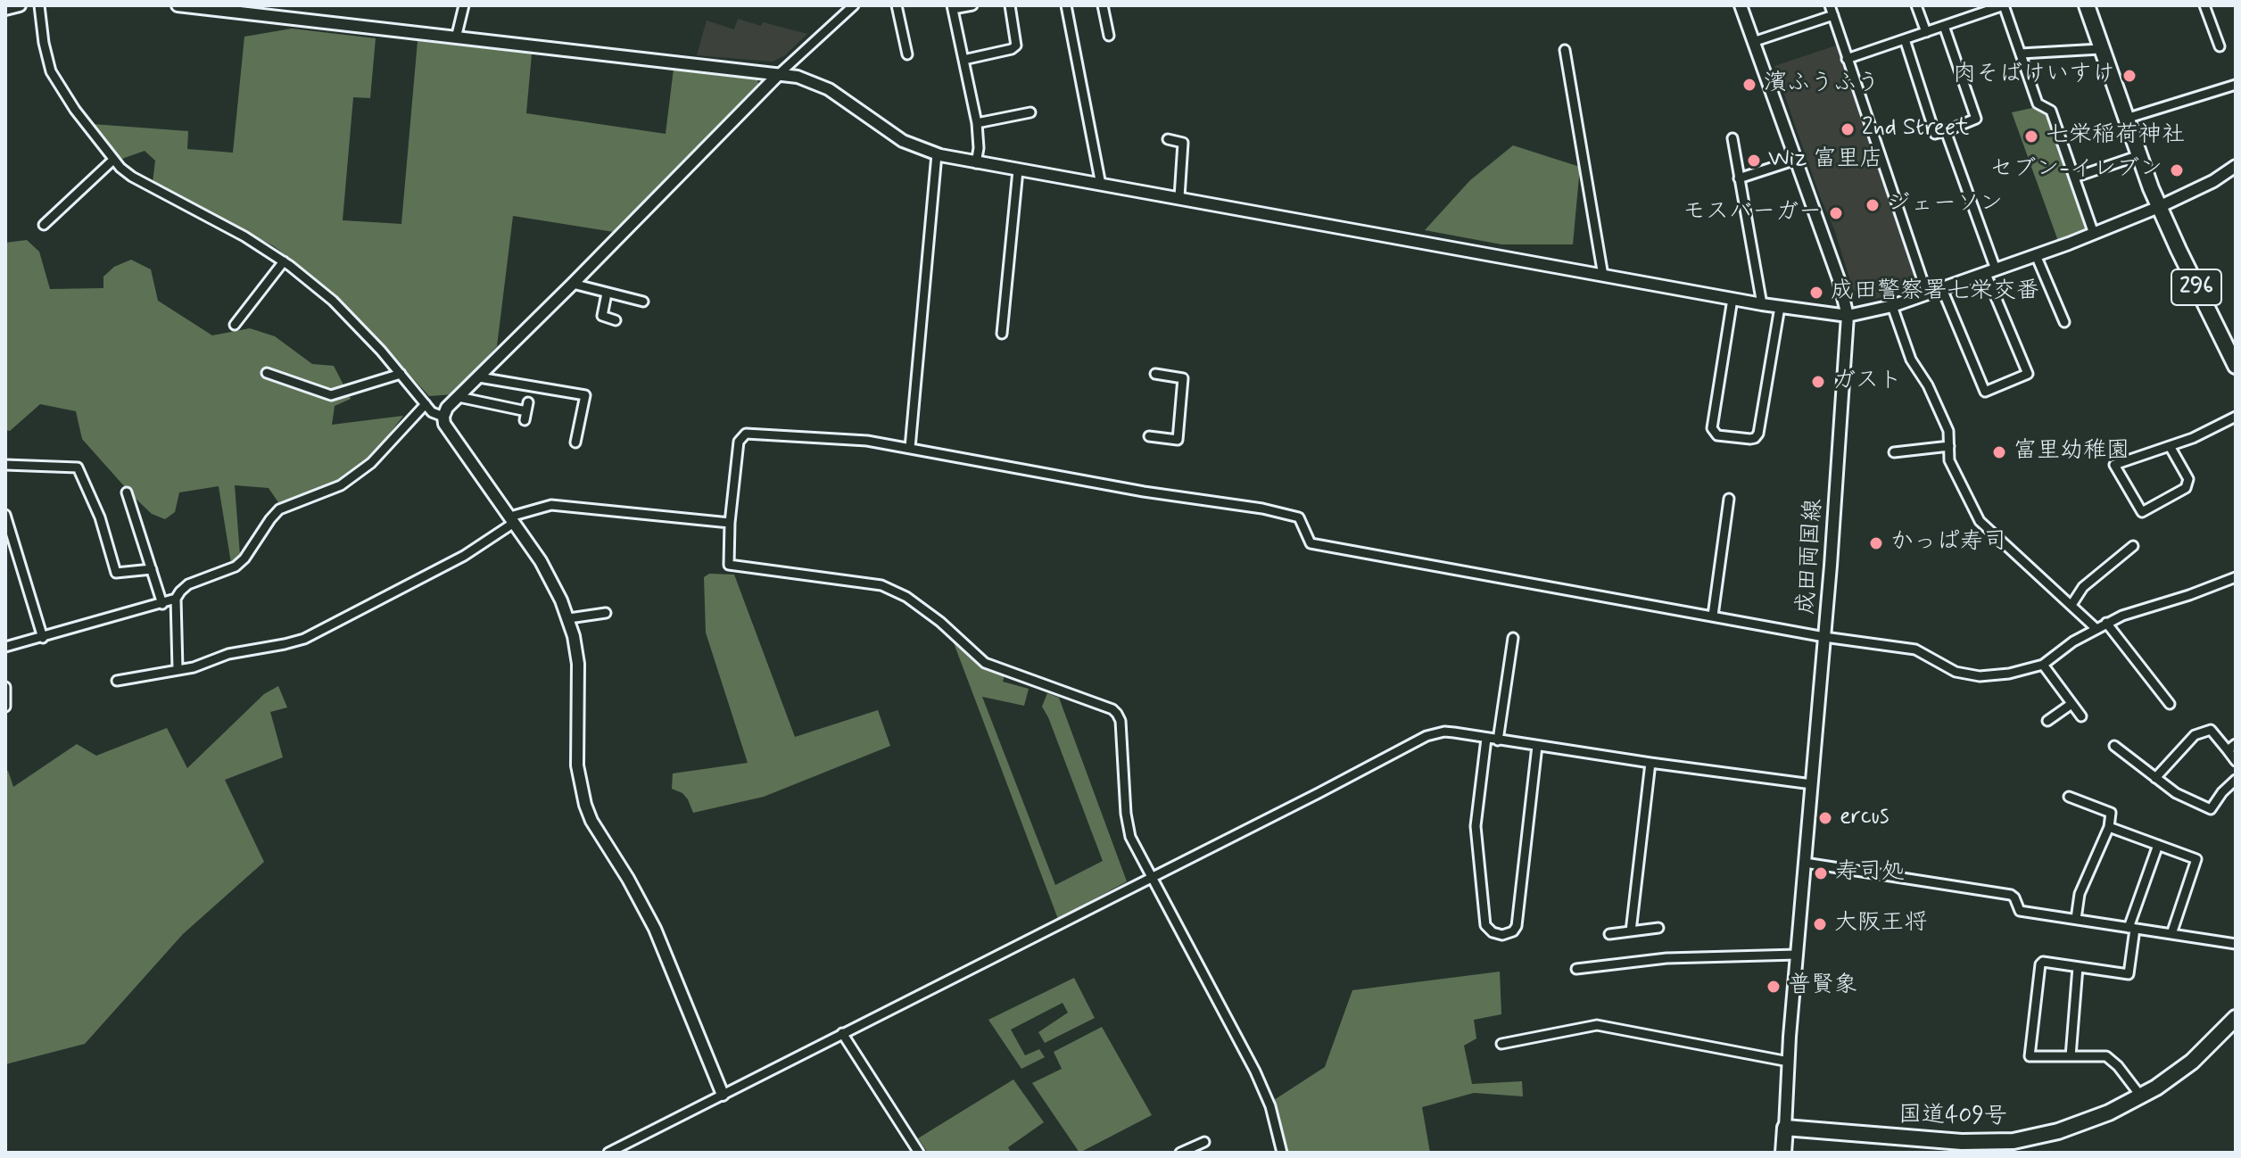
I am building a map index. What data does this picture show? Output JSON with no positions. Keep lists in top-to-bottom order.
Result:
{
  "streets": {
    "highway": ["296", "国道409号"],
    "street": ["成田両国線"]
  },
  "crossings": [
    ["成田両国線", "国道409号"]
  ],
  "places": [
    "肉そばけいすけ",
    "濱ふうふう",
    "2nd Street",
    "七栄稲荷神社",
    "Wiz 富里店",
    "セブン-イレブン",
    "ジェーソン",
    "モスバーガー",
    "成田警察署七栄交番",
    "ガスト",
    "富里幼稚園",
    "かっぱ寿司",
    "ercus",
    "寿司処",
    "大阪王将",
    "普賢象"
  ]
}
